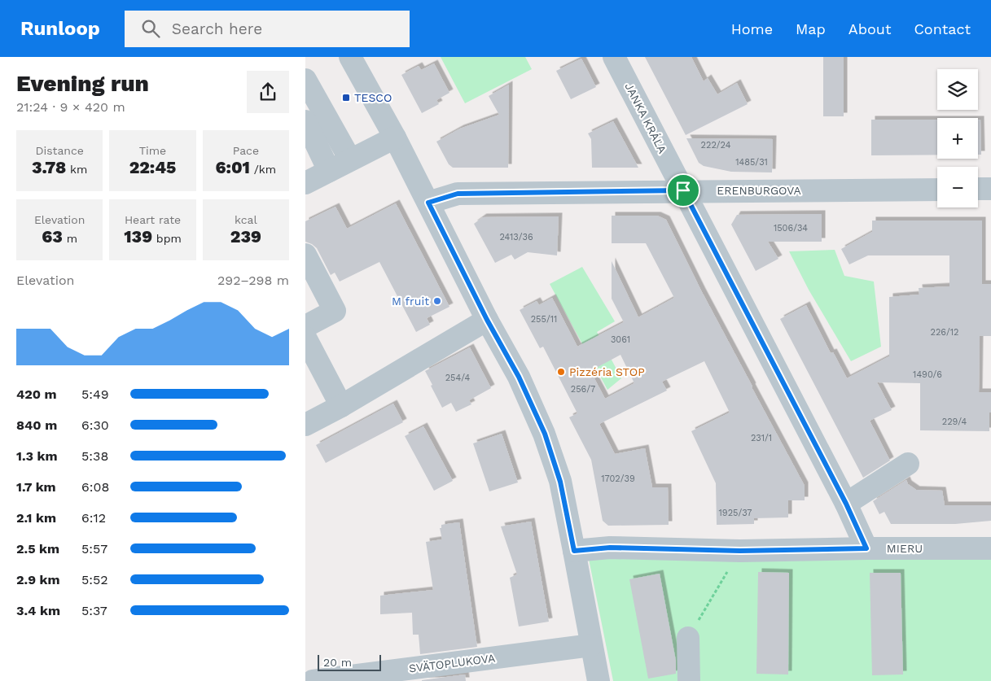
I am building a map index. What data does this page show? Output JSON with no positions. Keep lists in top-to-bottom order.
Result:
{
  "streets": {
    "street": [
      "JANKA KRÁĽA",
      "ERENBURGOVA",
      "MIERU",
      "SVÄTOPLUKOVA"
    ]
  },
  "crossings": [
    ["JANKA KRÁĽA", "ERENBURGOVA"],
    ["JANKA KRÁĽA", "MIERU"]
  ],
  "places": {
    "transit": ["TESCO"],
    "other": ["M fruit", "Pizzéria STOP"]
  },
  "house_numbers": [
    "222/24",
    "1485/31",
    "1506/34",
    "2413/36",
    "255/11",
    "226/12",
    "3061",
    "1490/6",
    "254/4",
    "256/7",
    "229/4",
    "231/1",
    "1702/39",
    "1925/37"
  ],
  "scale_bar": "20 m",
  "page": {
    "header": "Runloop",
    "search": "Search here",
    "nav": [
      "Home",
      "Map",
      "About",
      "Contact"
    ],
    "heading": ["Evening run", "21:24 · 9 × 420 m"],
    "map_buttons": ["+", "−"],
    "stats": [
      ["Distance", "3.78 km"],
      ["Time", "22:45"],
      ["Pace", "6:01 /km"],
      ["Elevation", "63 m"],
      ["Heart rate", "139 bpm"],
      ["kcal", "239"]
    ],
    "chart": ["Elevation", "292–298 m"],
    "list": [
      {
        "name": "420 m",
        "note": "5:49"
      },
      {
        "name": "840 m",
        "note": "6:30"
      },
      {
        "name": "1.3 km",
        "note": "5:38"
      },
      {
        "name": "1.7 km",
        "note": "6:08"
      },
      {
        "name": "2.1 km",
        "note": "6:12"
      },
      {
        "name": "2.5 km",
        "note": "5:57"
      },
      {
        "name": "2.9 km",
        "note": "5:52"
      },
      {
        "name": "3.4 km",
        "note": "5:37"
      }
    ],
    "scale": "20 m"
  }
}
